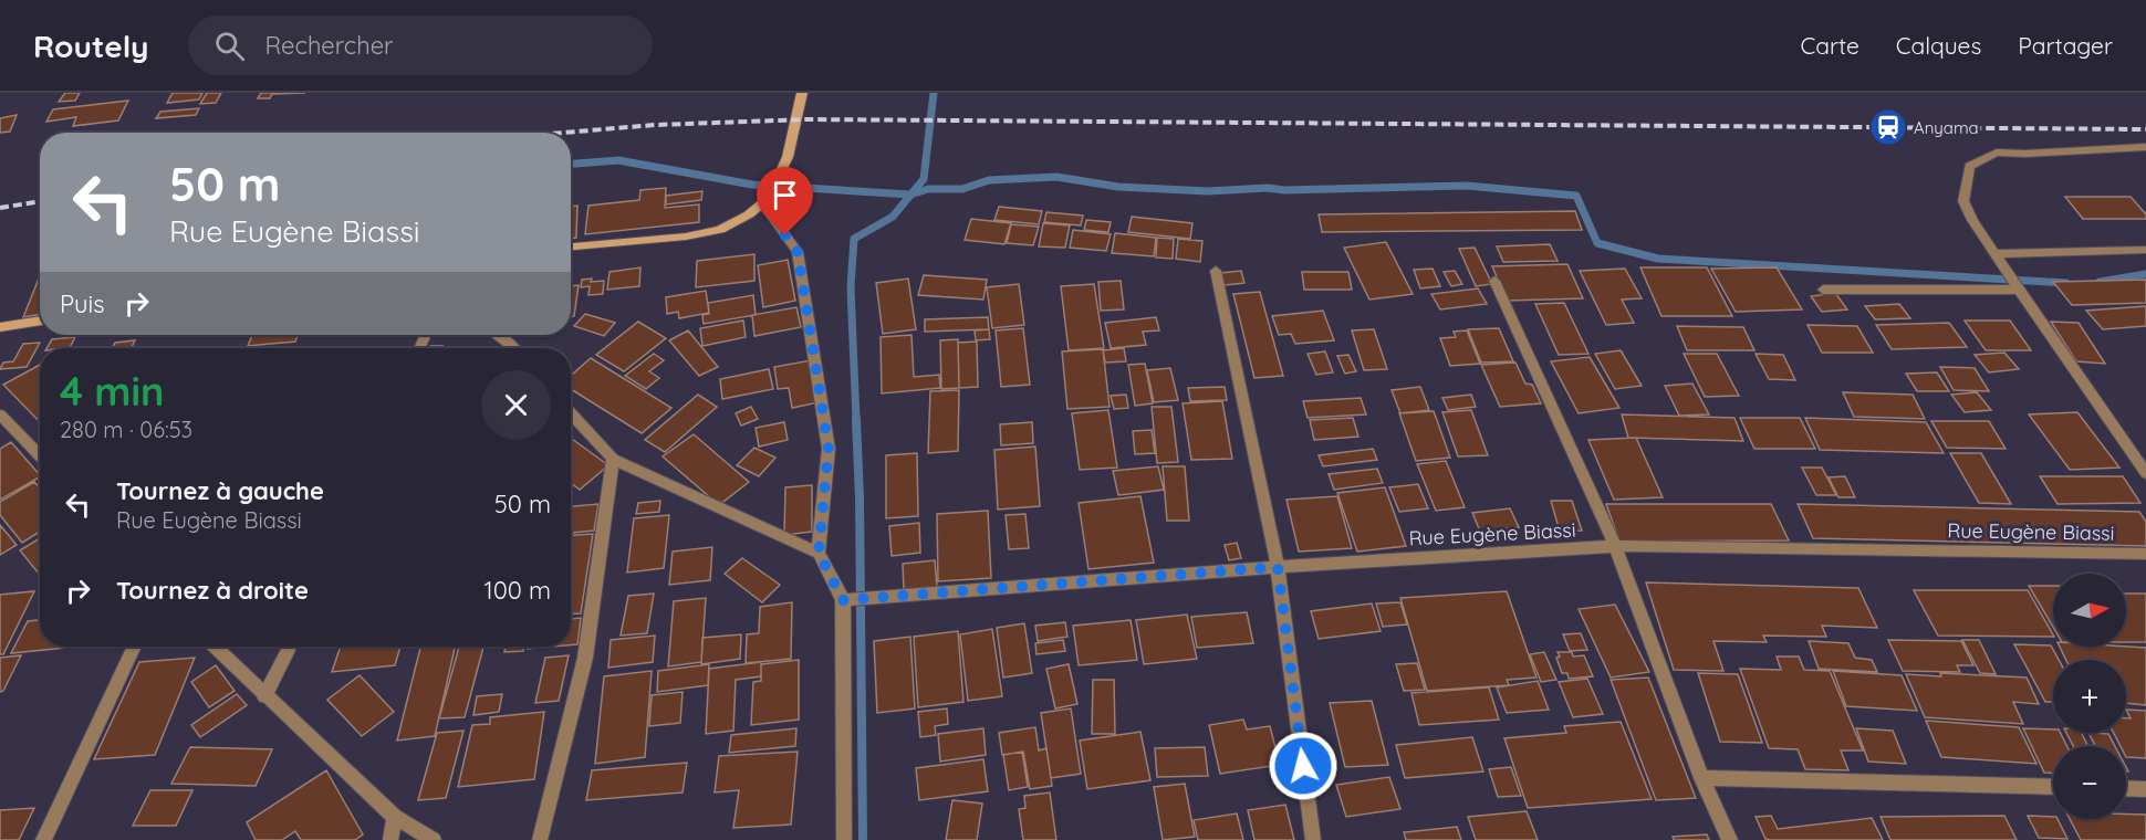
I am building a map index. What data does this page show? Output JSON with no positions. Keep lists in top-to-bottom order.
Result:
{
  "streets": {
    "street": ["Rue Eugène Biassi"]
  },
  "places": {
    "station": ["Anyama"]
  },
  "north": "right",
  "page": {
    "header": "Routely",
    "search": "Rechercher",
    "nav": ["Carte", "Calques", "Partager"],
    "turn": ["50 m", "Rue Eugène Biassi"],
    "then": "Puis",
    "heading": ["4 min", "280 m · 06:53"],
    "list": [
      {
        "name": "Tournez à gauche",
        "note": "Rue Eugène Biassi",
        "value": "50 m"
      },
      {
        "name": "Tournez à droite",
        "value": "100 m"
      }
    ],
    "map_buttons": ["+", "−"]
  }
}
